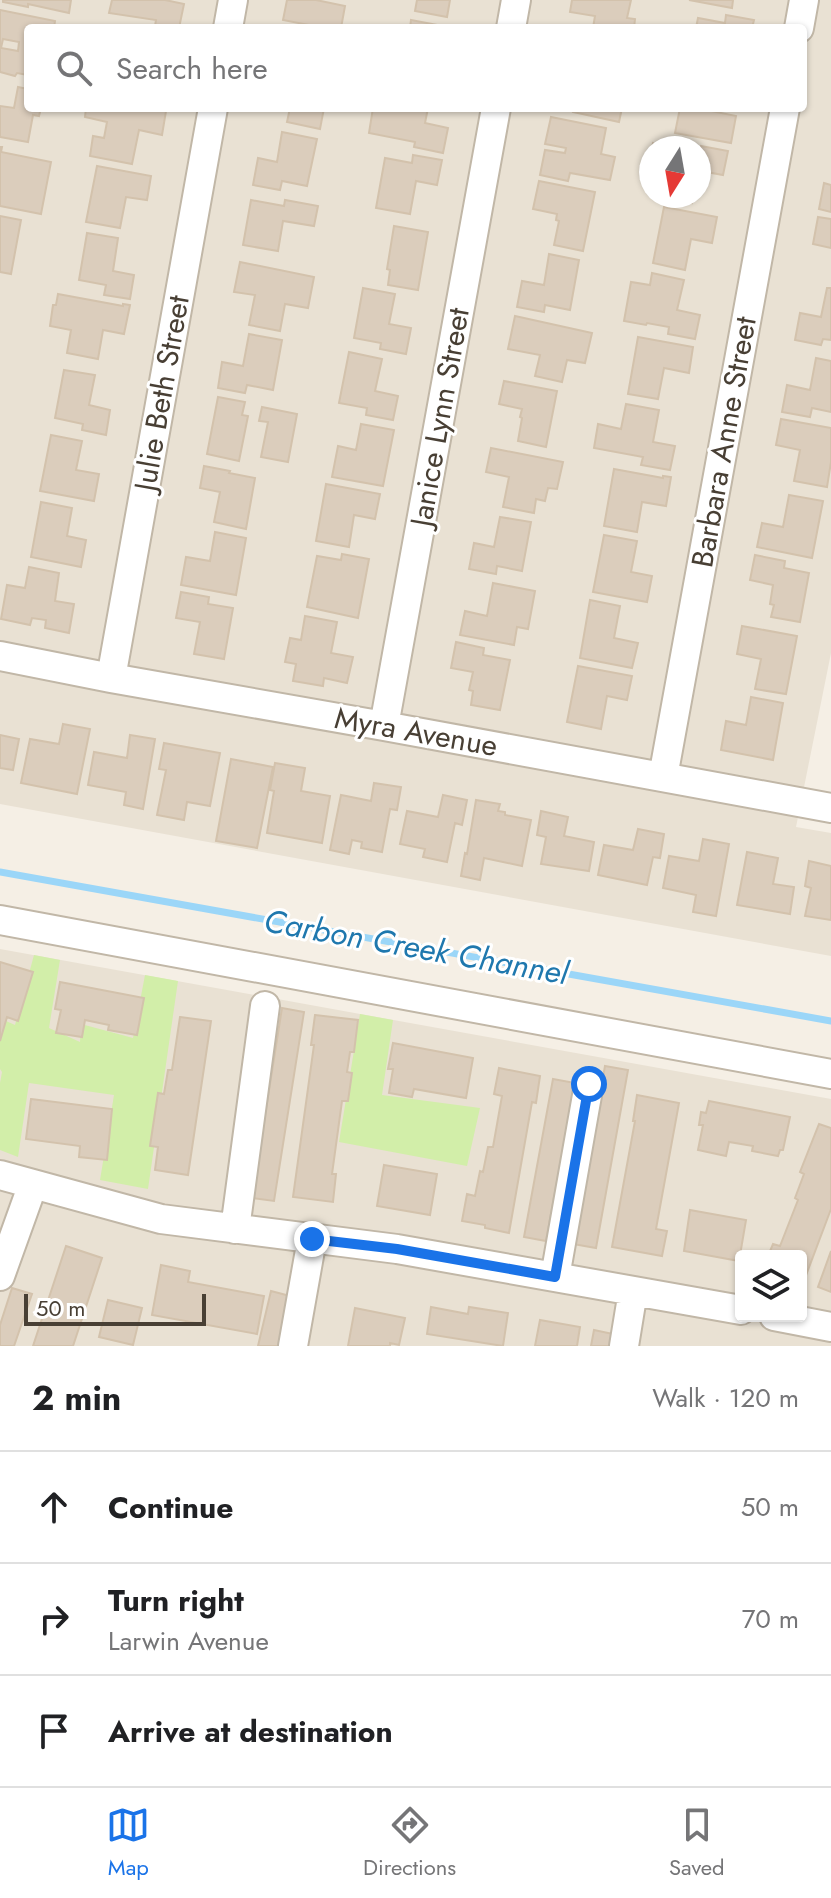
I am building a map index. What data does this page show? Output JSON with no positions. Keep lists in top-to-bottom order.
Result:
{
  "streets": {
    "street": [
      "Julie Beth Street",
      "Janice Lynn Street",
      "Barbara Anne Street",
      "Myra Avenue"
    ]
  },
  "crossings": [
    ["Julie Beth Street", "Myra Avenue"],
    ["Janice Lynn Street", "Myra Avenue"],
    ["Barbara Anne Street", "Myra Avenue"]
  ],
  "water": ["Carbon Creek Channel"],
  "scale_bar": "50 m",
  "north": "bottom",
  "page": {
    "search": "Search here",
    "scale": "50 m",
    "heading": ["2 min", "Walk · 120 m"],
    "list": [
      ["Continue", "50 m"],
      ["Turn right", "Larwin Avenue", "70 m"],
      "Arrive at destination"
    ],
    "nav": ["Map", "Directions", "Saved"]
  }
}
